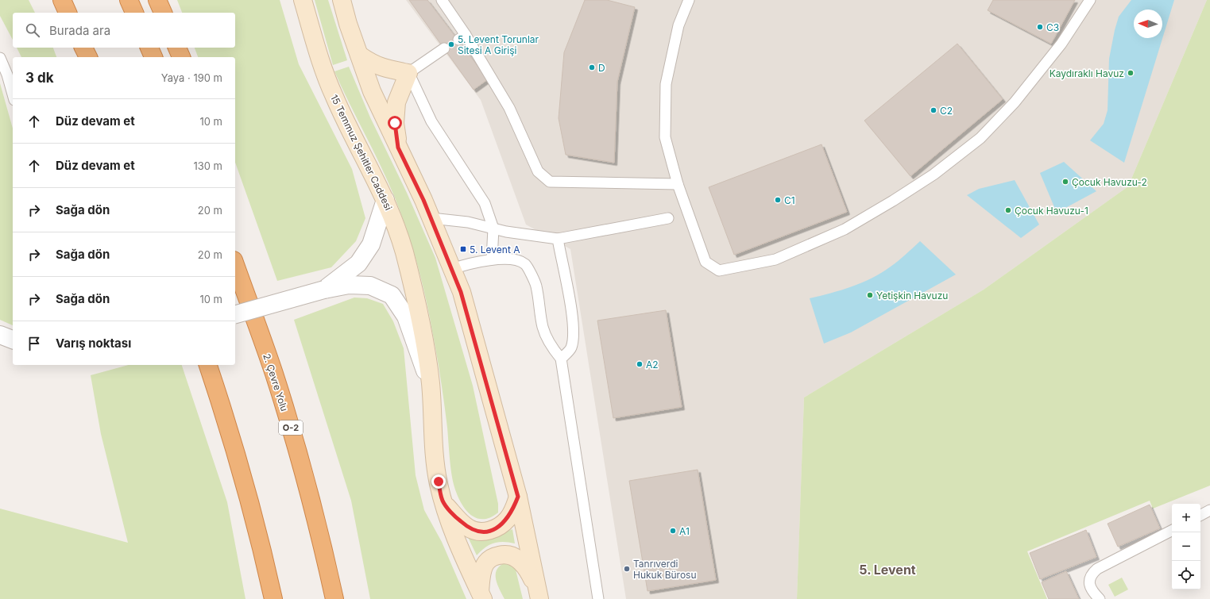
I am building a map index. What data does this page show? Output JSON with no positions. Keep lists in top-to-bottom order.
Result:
{
  "streets": {
    "highway": ["2. Çevre Yolu", "O-2"],
    "main road": ["15 Temmuz Şehitler Caddesi"]
  },
  "districts": ["5. Levent"],
  "places": {
    "other": [
      "C3",
      "5. Levent Torunlar Sitesi A Girişi",
      "D",
      "Kaydıraklı Havuz",
      "C2",
      "Çocuk Havuzu-2",
      "C1",
      "Çocuk Havuzu-1",
      "Yetişkin Havuzu",
      "A2",
      "A1",
      "Tanrıverdi Hukuk Bürosu"
    ],
    "transit": ["5. Levent A"]
  },
  "north": "left",
  "page": {
    "search": "Burada ara",
    "heading": ["3 dk", "Yaya · 190 m"],
    "list": [
      ["Düz devam et", "10 m"],
      ["Düz devam et", "130 m"],
      ["Sağa dön", "20 m"],
      ["Sağa dön", "20 m"],
      ["Sağa dön", "10 m"],
      "Varış noktası"
    ],
    "map_buttons": ["+", "−"]
  }
}
